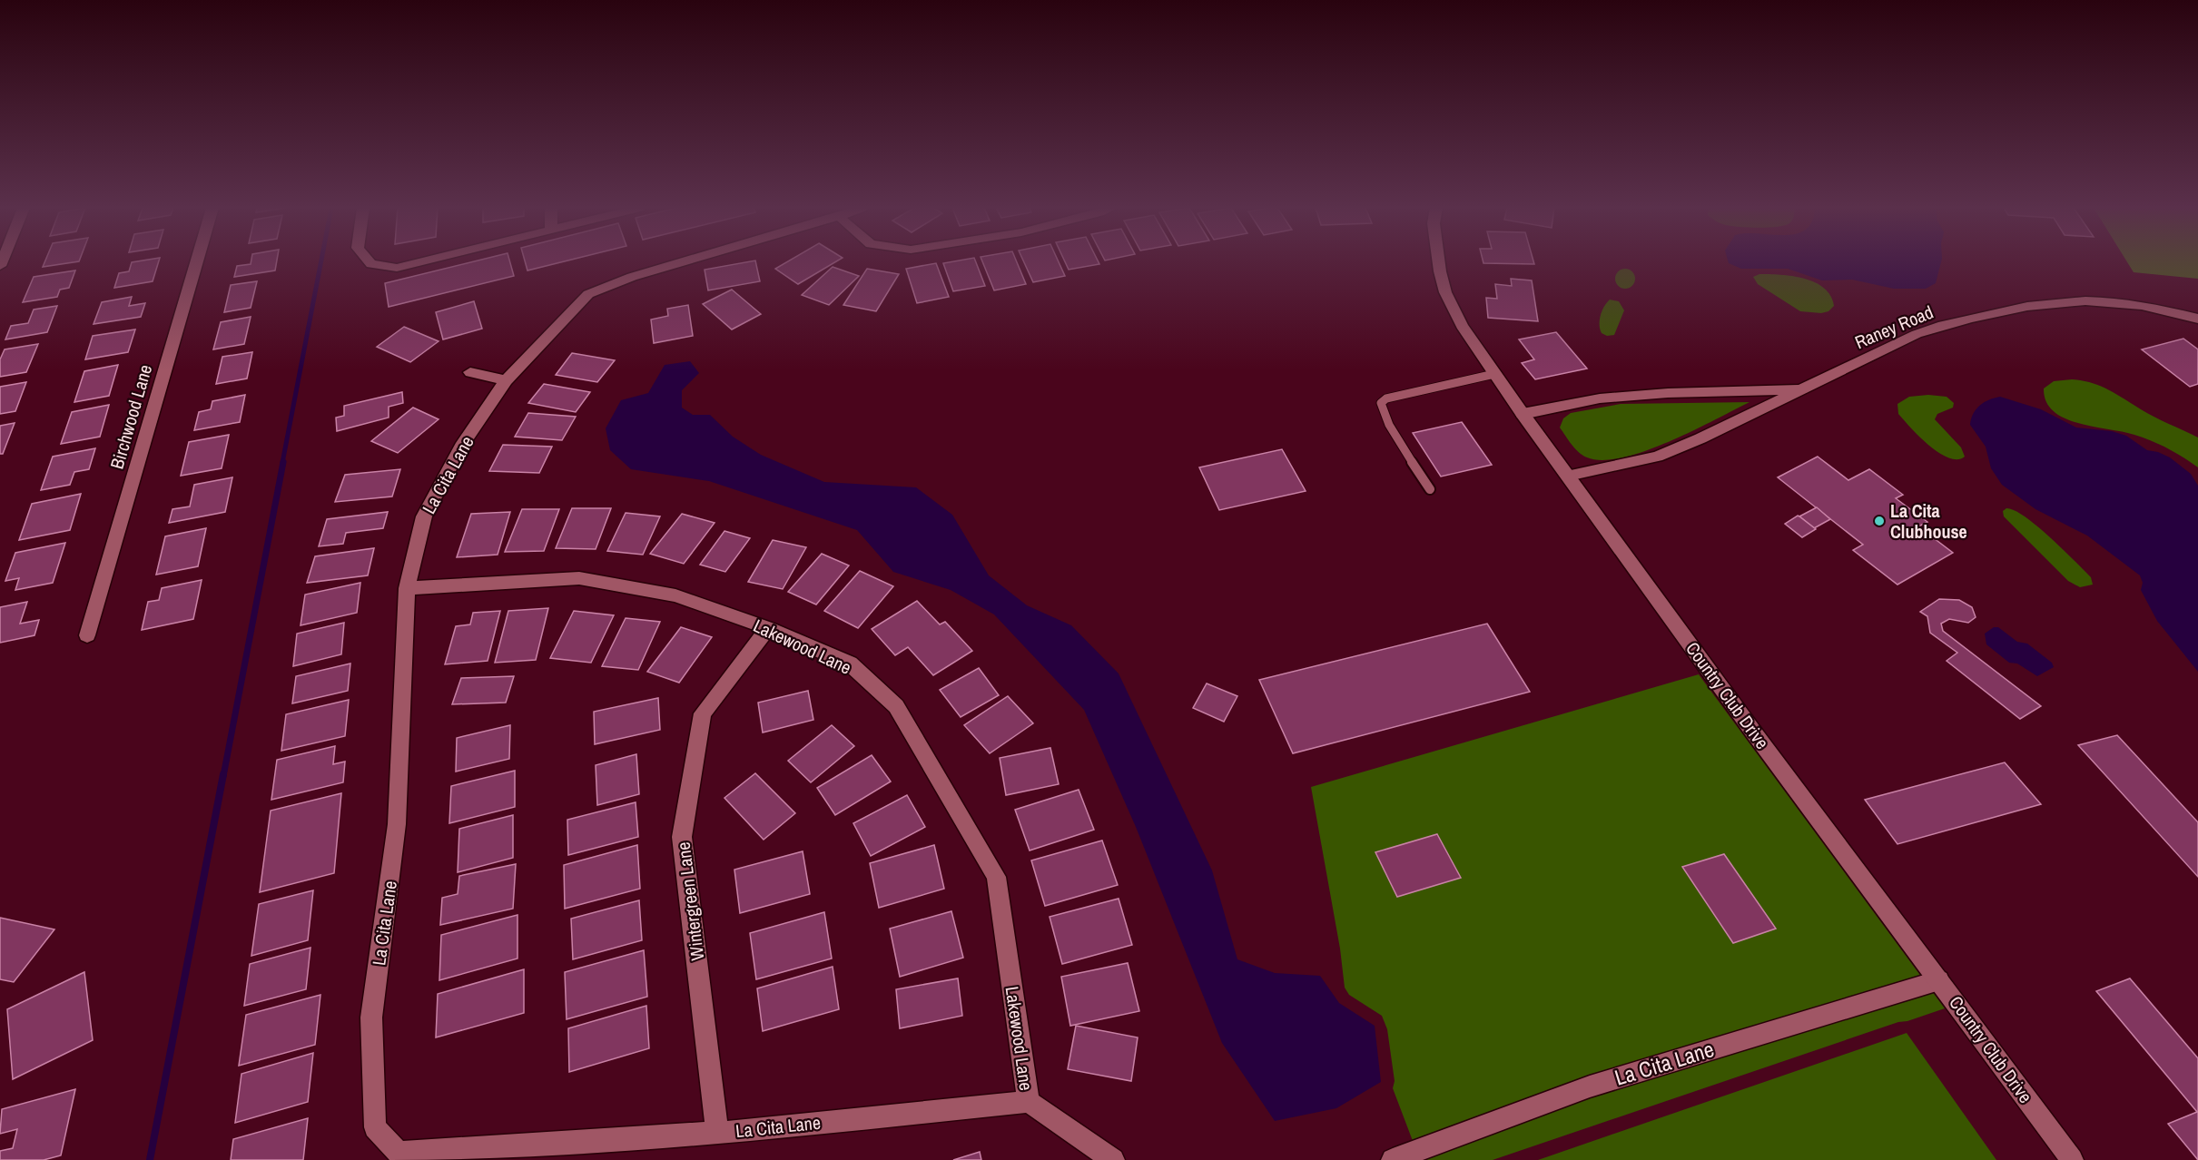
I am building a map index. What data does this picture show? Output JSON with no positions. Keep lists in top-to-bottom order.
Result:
{
  "streets": {
    "street": [
      "Raney Road",
      "Birchwood Lane",
      "La Cita Lane",
      "Lakewood Lane",
      "Country Club Drive",
      "Wintergreen Lane"
    ]
  },
  "crossings": [
    ["Raney Road", "Country Club Drive"],
    ["La Cita Lane", "Lakewood Lane"],
    ["La Cita Lane", "Country Club Drive"],
    ["La Cita Lane", "Wintergreen Lane"],
    ["Lakewood Lane", "Wintergreen Lane"]
  ],
  "places": ["La Cita Clubhouse"]
}
